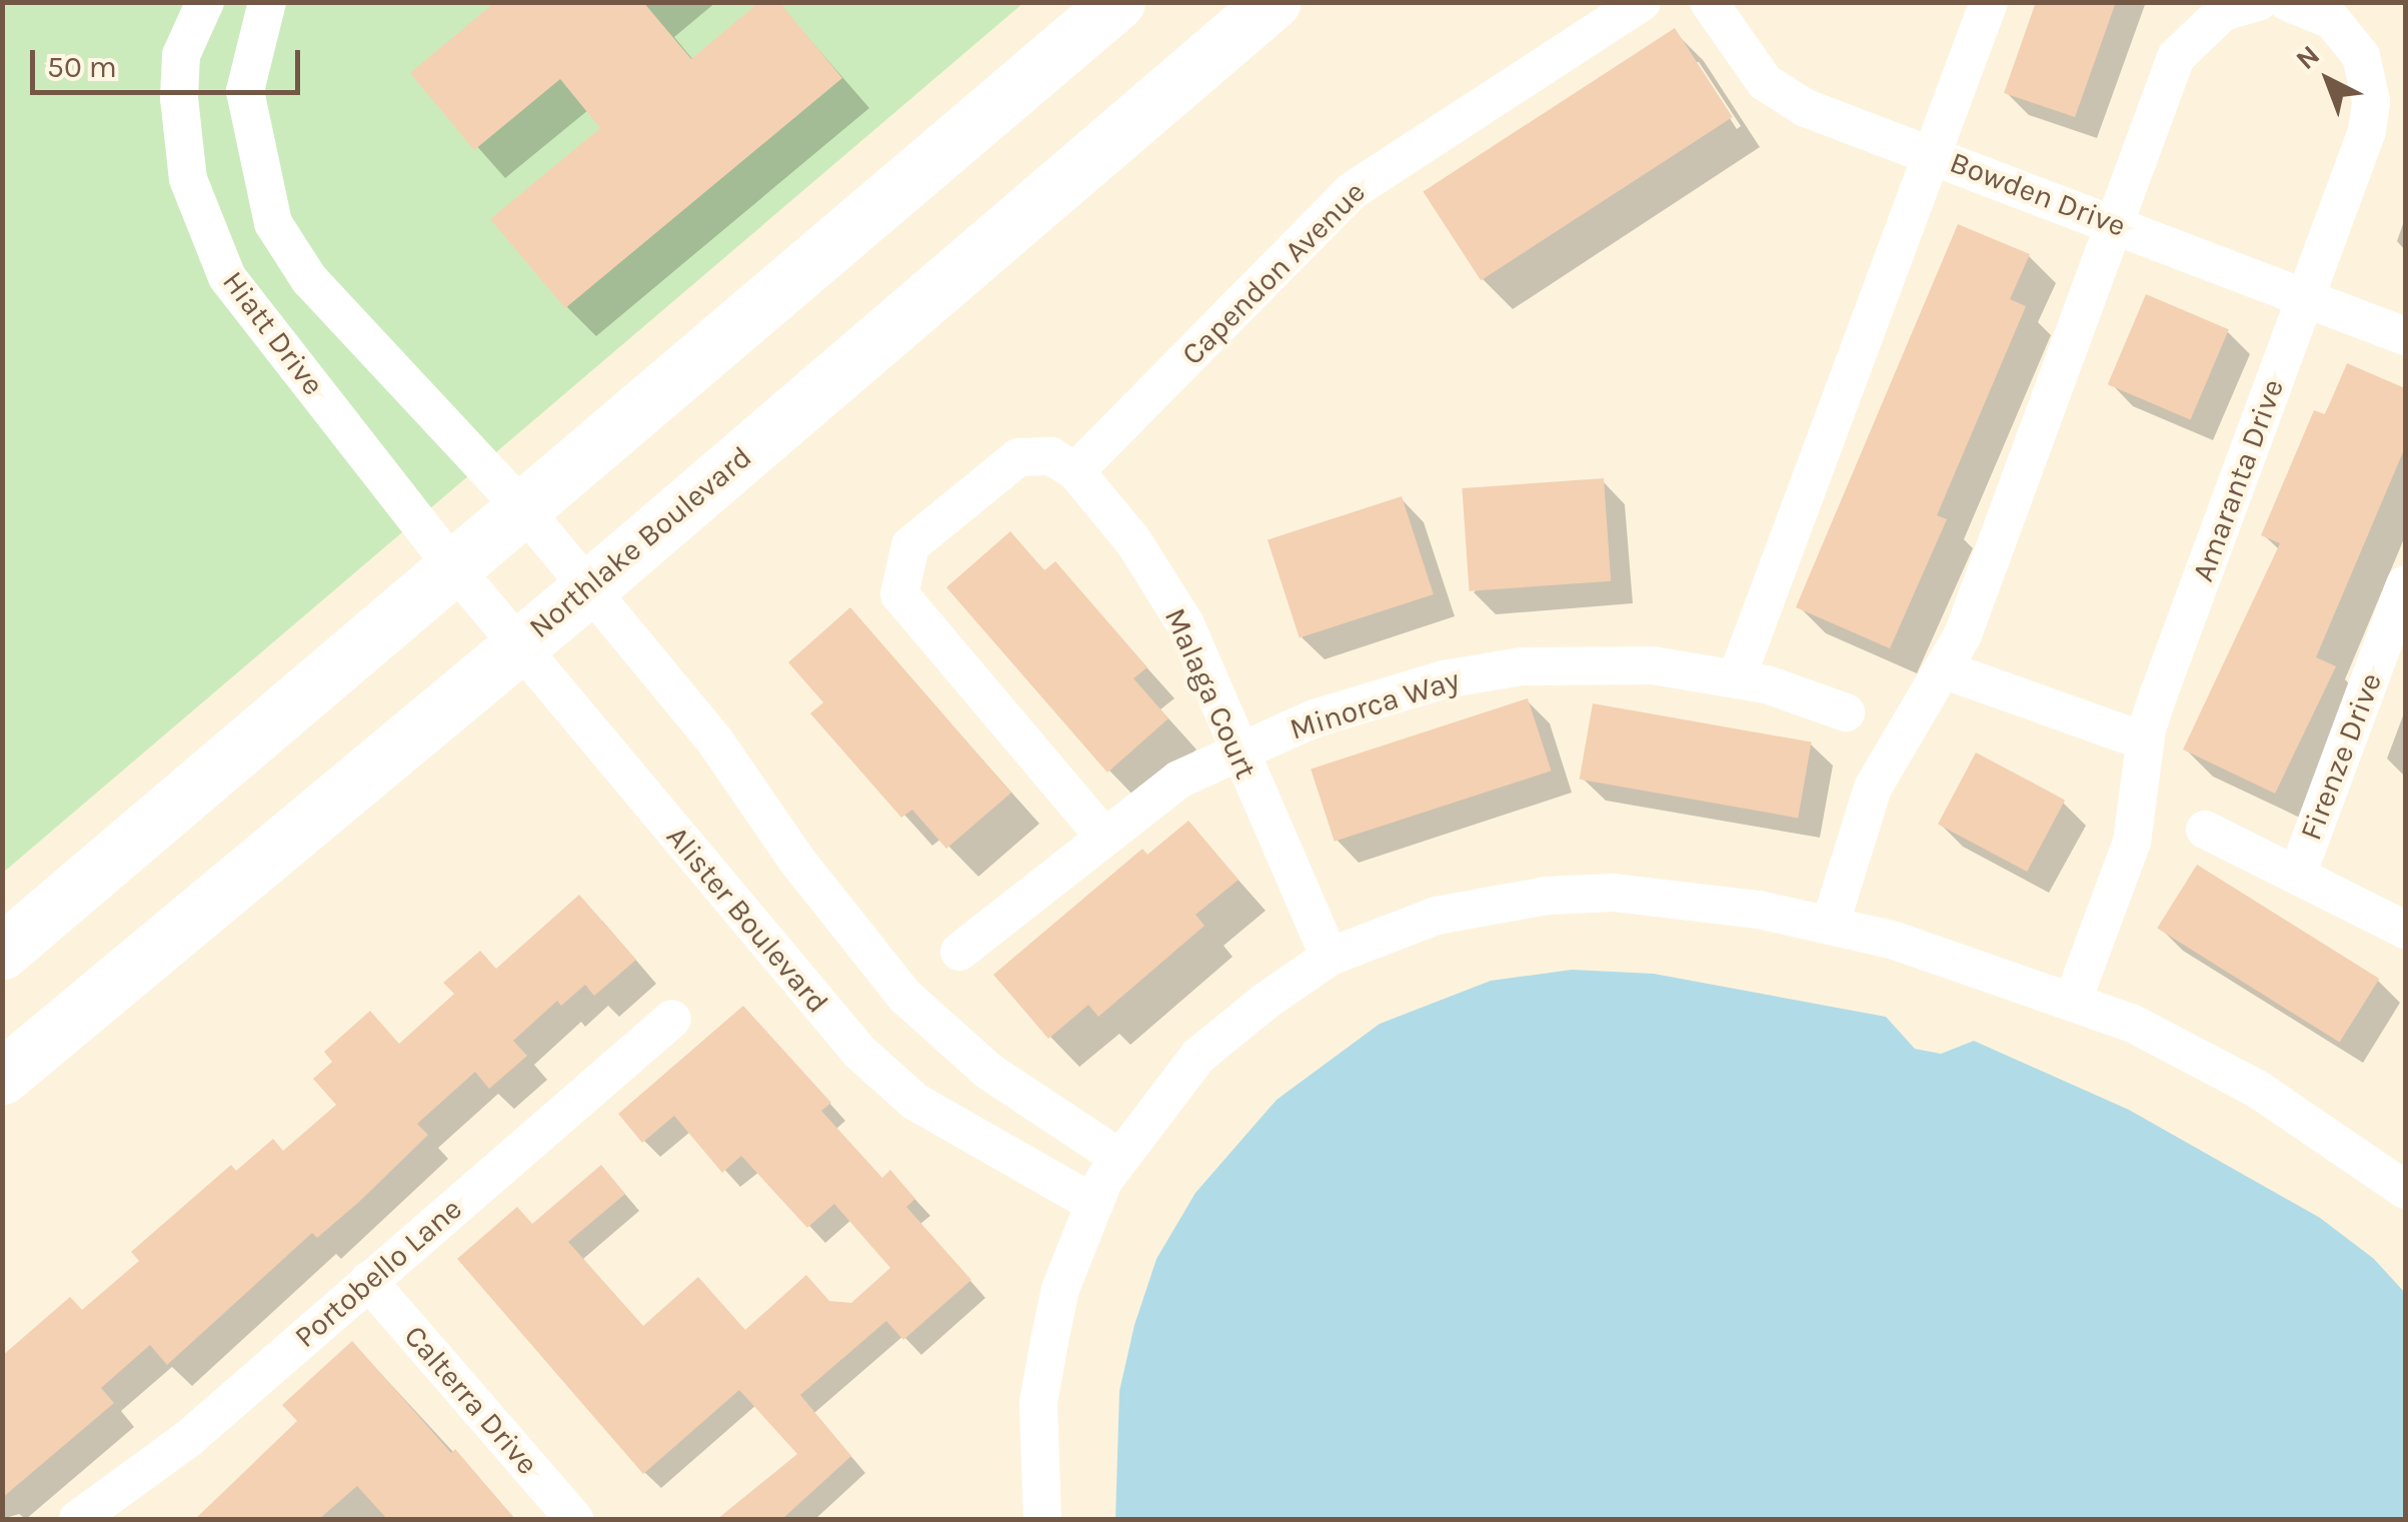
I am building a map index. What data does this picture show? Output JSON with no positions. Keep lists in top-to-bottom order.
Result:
{
  "streets": {
    "main road": ["Northlake Boulevard"],
    "street": [
      "Bowden Drive",
      "Capendon Avenue",
      "Hiatt Drive",
      "Amaranta Drive",
      "Malaga Court",
      "Minorca Way",
      "Firenze Drive",
      "Alister Boulevard",
      "Portobello Lane",
      "Calterra Drive"
    ]
  },
  "crossings": [
    ["Bowden Drive", "Amaranta Drive"],
    ["Capendon Avenue", "Malaga Court"],
    ["Hiatt Drive", "Alister Boulevard"],
    ["Northlake Boulevard", "Alister Boulevard"],
    ["Malaga Court", "Minorca Way"],
    ["Portobello Lane", "Calterra Drive"]
  ],
  "scale_bar": "50 m",
  "north": "top left"
}
